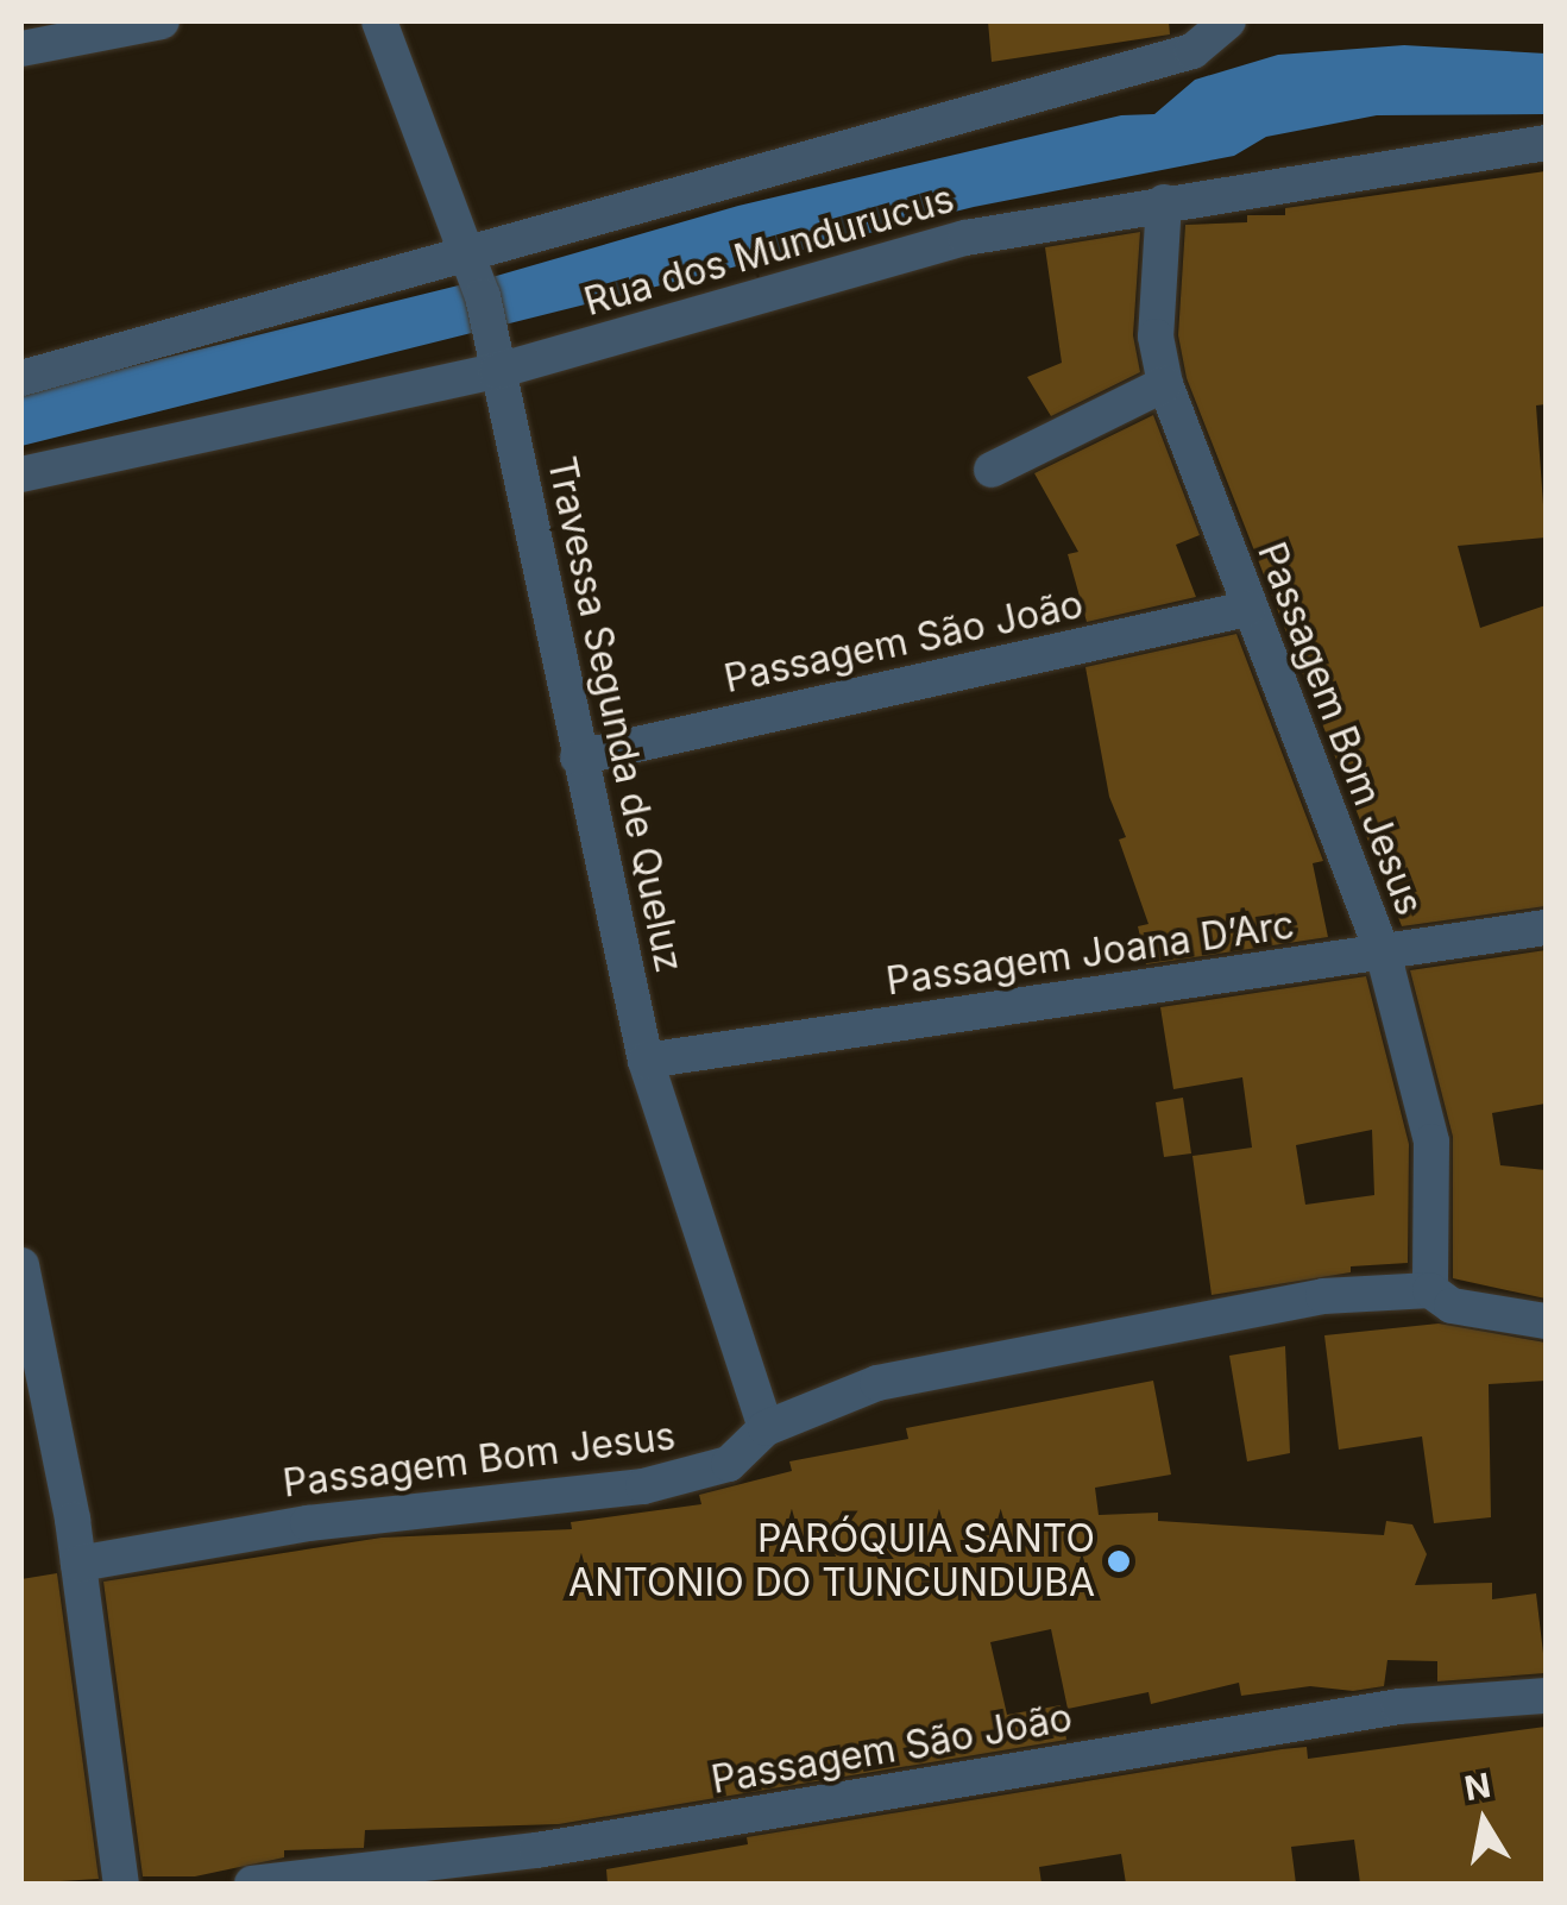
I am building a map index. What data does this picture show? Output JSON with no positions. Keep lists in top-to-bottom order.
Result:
{
  "streets": {
    "street": [
      "Rua dos Mundurucus",
      "Passagem São João",
      "Travessa Segunda de Queluz",
      "Passagem Bom Jesus",
      "Passagem Joana D’Arc"
    ]
  },
  "crossings": [
    ["Rua dos Mundurucus", "Travessa Segunda de Queluz"],
    ["Rua dos Mundurucus", "Passagem Bom Jesus"],
    ["Passagem São João", "Travessa Segunda de Queluz"],
    ["Passagem São João", "Passagem Bom Jesus"],
    ["Travessa Segunda de Queluz", "Passagem Bom Jesus"],
    ["Travessa Segunda de Queluz", "Passagem Joana D’Arc"],
    ["Passagem Bom Jesus", "Passagem Joana D’Arc"]
  ],
  "places": ["PARÓQUIA SANTO ANTONIO DO TUNCUNDUBA"],
  "north": "top"
}
